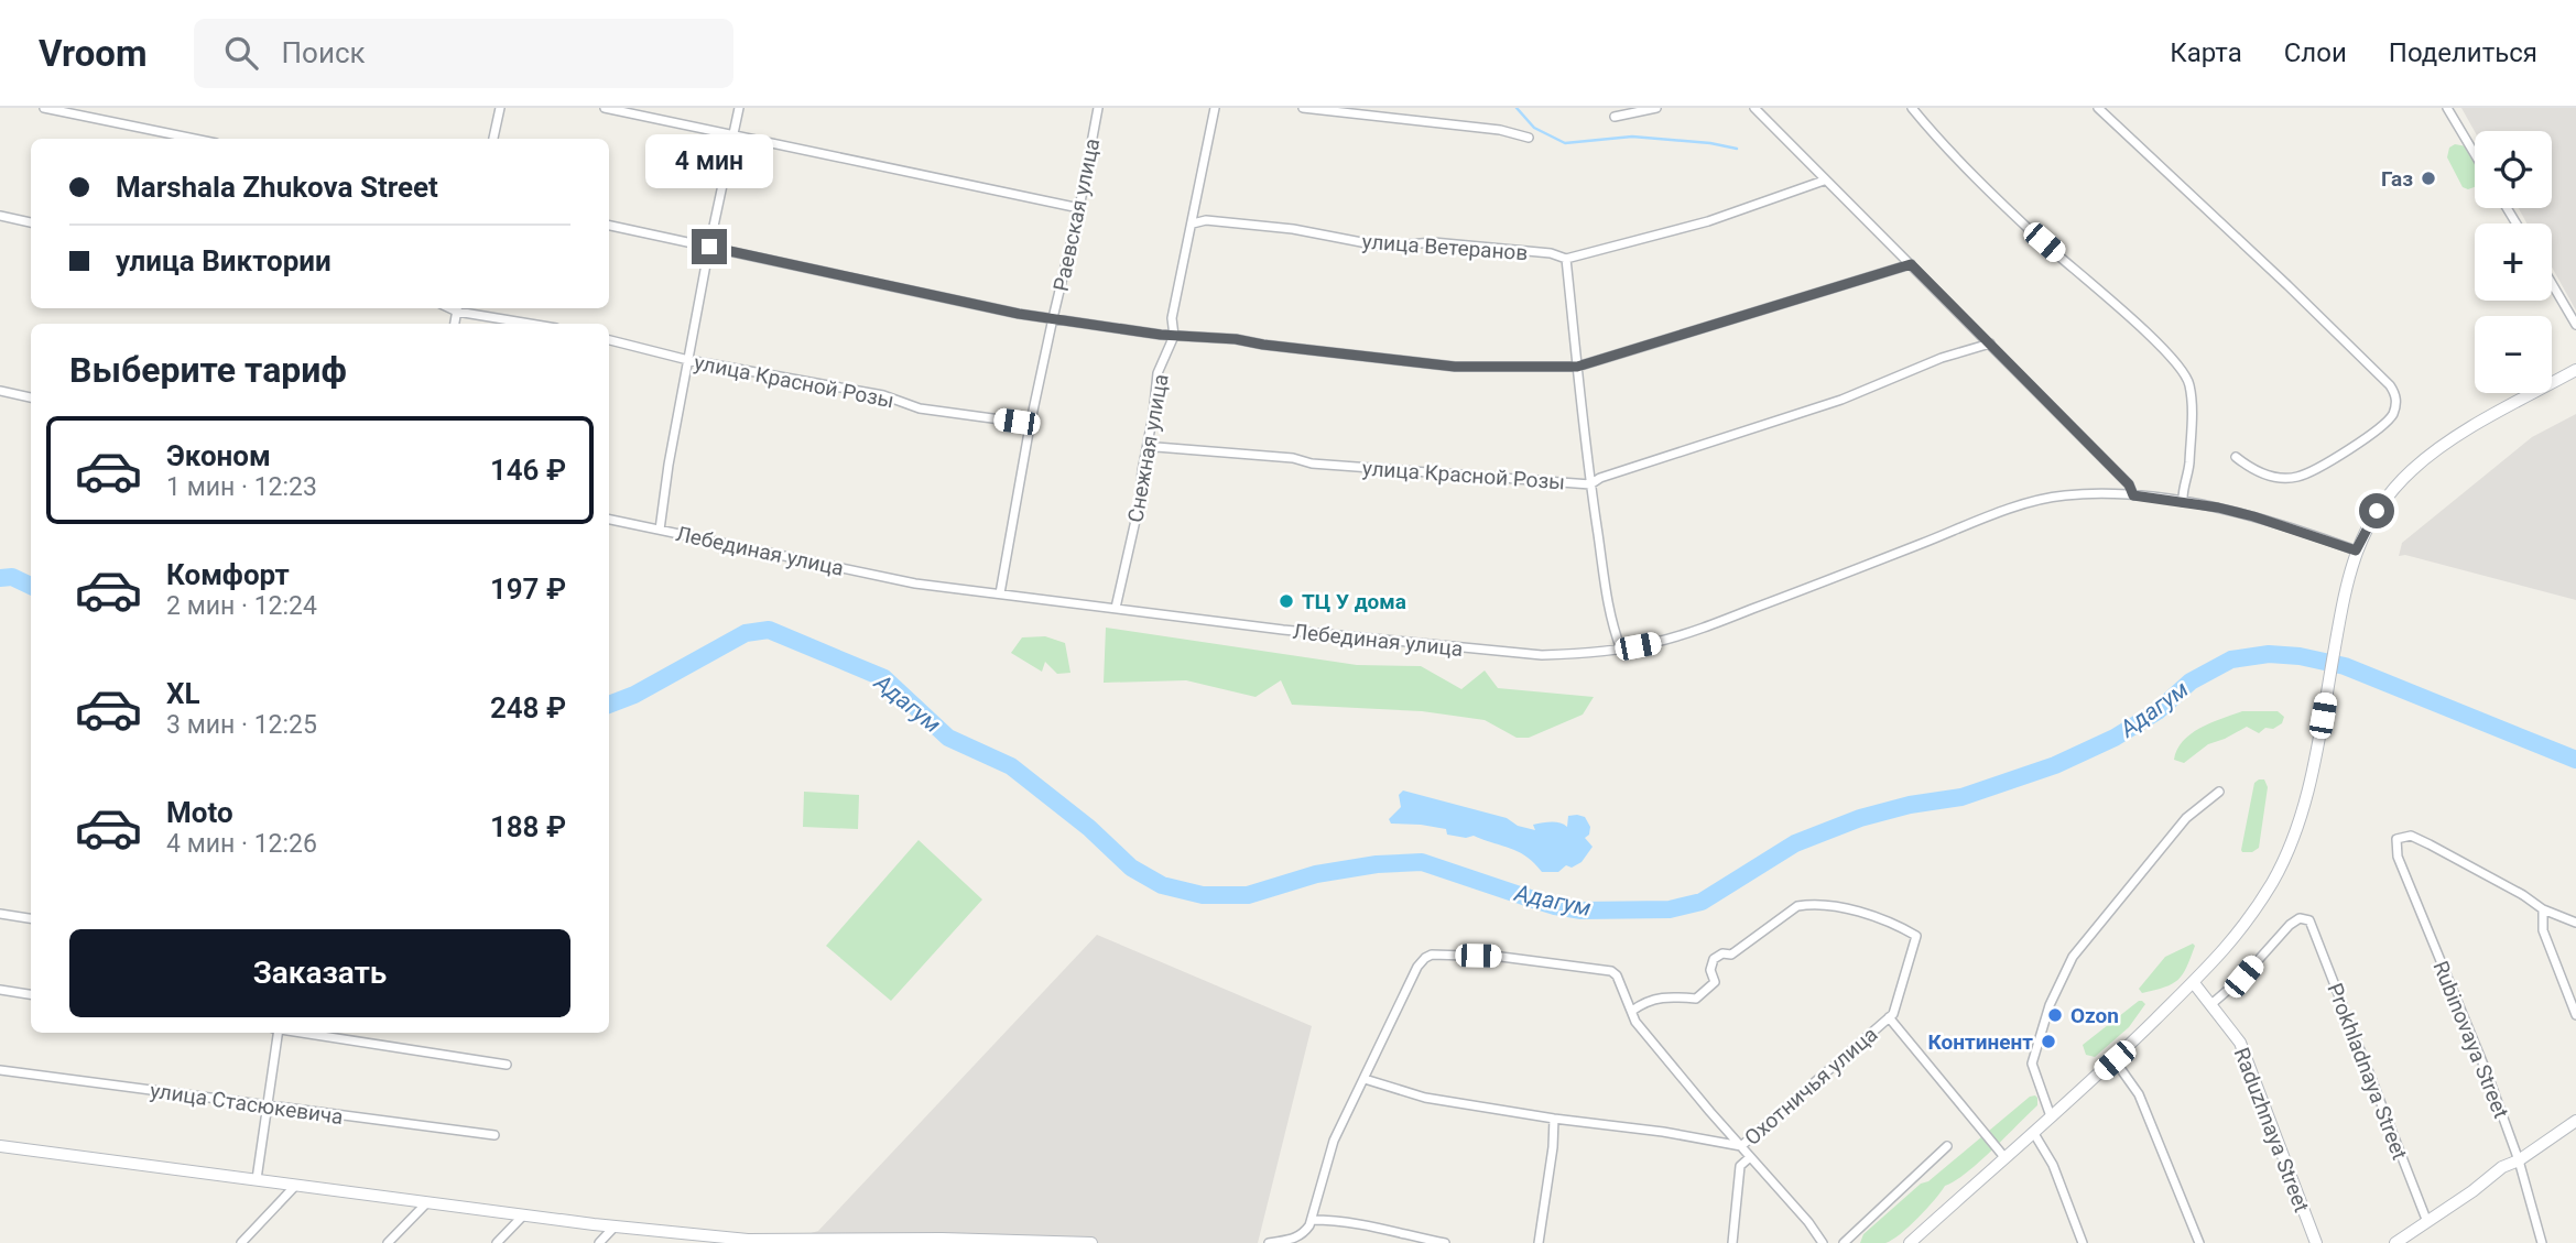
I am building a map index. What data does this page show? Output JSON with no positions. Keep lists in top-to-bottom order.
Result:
{
  "streets": {
    "main road": ["Raduzhnaya Street"],
    "street": [
      "Раевская улица",
      "улица Ветеранов",
      "улица Красной Розы",
      "Снежная улица",
      "Лебединая улица",
      "Rubinovaya Street",
      "Prokhladnaya Street",
      "Охотничья улица",
      "улица Стасюкевича"
    ]
  },
  "crossings": [
    ["Раевская улица", "улица Красной Розы"],
    ["Раевская улица", "Лебединая улица"],
    ["улица Ветеранов", "Снежная улица"],
    ["улица Красной Розы", "Снежная улица"],
    ["Снежная улица", "Лебединая улица"],
    ["Prokhladnaya Street", "Raduzhnaya Street"]
  ],
  "water": ["Адагум"],
  "places": [
    "Газ",
    "ТЦ У дома",
    "Ozon",
    "Континент"
  ],
  "page": {
    "header": "Vroom",
    "search": "Поиск",
    "nav": ["Карта", "Слои", "Поделиться"],
    "map_buttons": ["+", "−"],
    "bubble": "4 мин",
    "banner": ["Marshala Zhukova Street", "улица Виктории"],
    "heading": "Выберите тариф",
    "list": [
      {
        "name": "Эконом",
        "note": "1 мин · 12:23",
        "value": "146 ₽"
      },
      {
        "name": "Комфорт",
        "note": "2 мин · 12:24",
        "value": "197 ₽"
      },
      {
        "name": "XL",
        "note": "3 мин · 12:25",
        "value": "248 ₽"
      },
      {
        "name": "Moto",
        "note": "4 мин · 12:26",
        "value": "188 ₽"
      }
    ],
    "buttons": "Заказать"
  }
}
